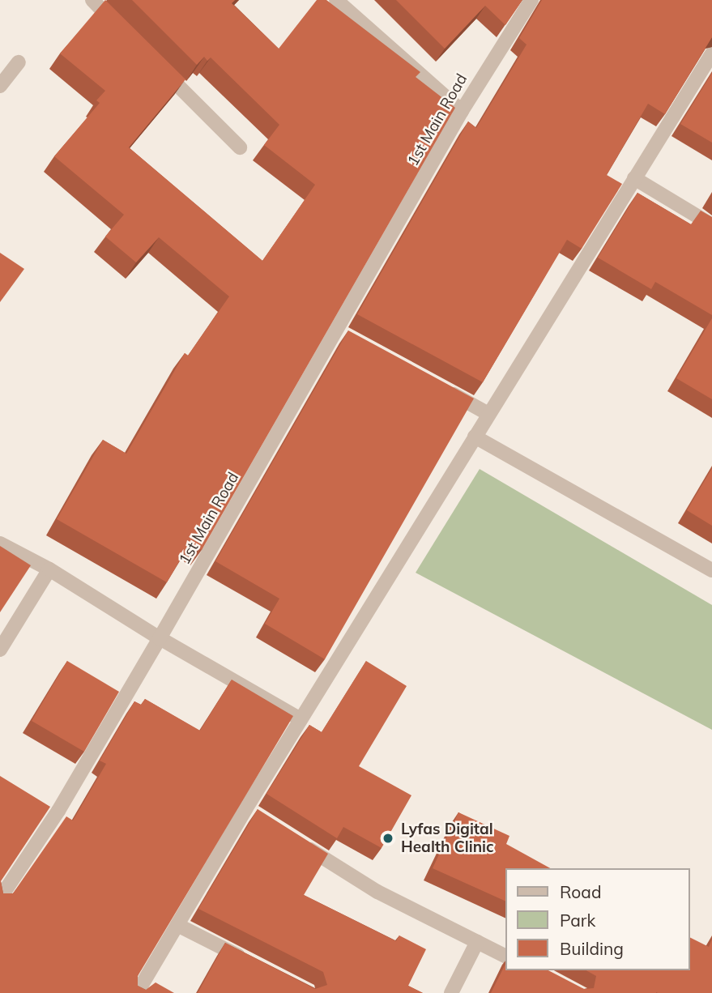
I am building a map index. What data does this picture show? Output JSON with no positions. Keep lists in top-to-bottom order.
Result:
{
  "streets": {
    "street": ["1st Main Road"]
  },
  "places": ["Lyfas Digital Health Clinic"],
  "legend": ["Road", "Park", "Building"]
}
